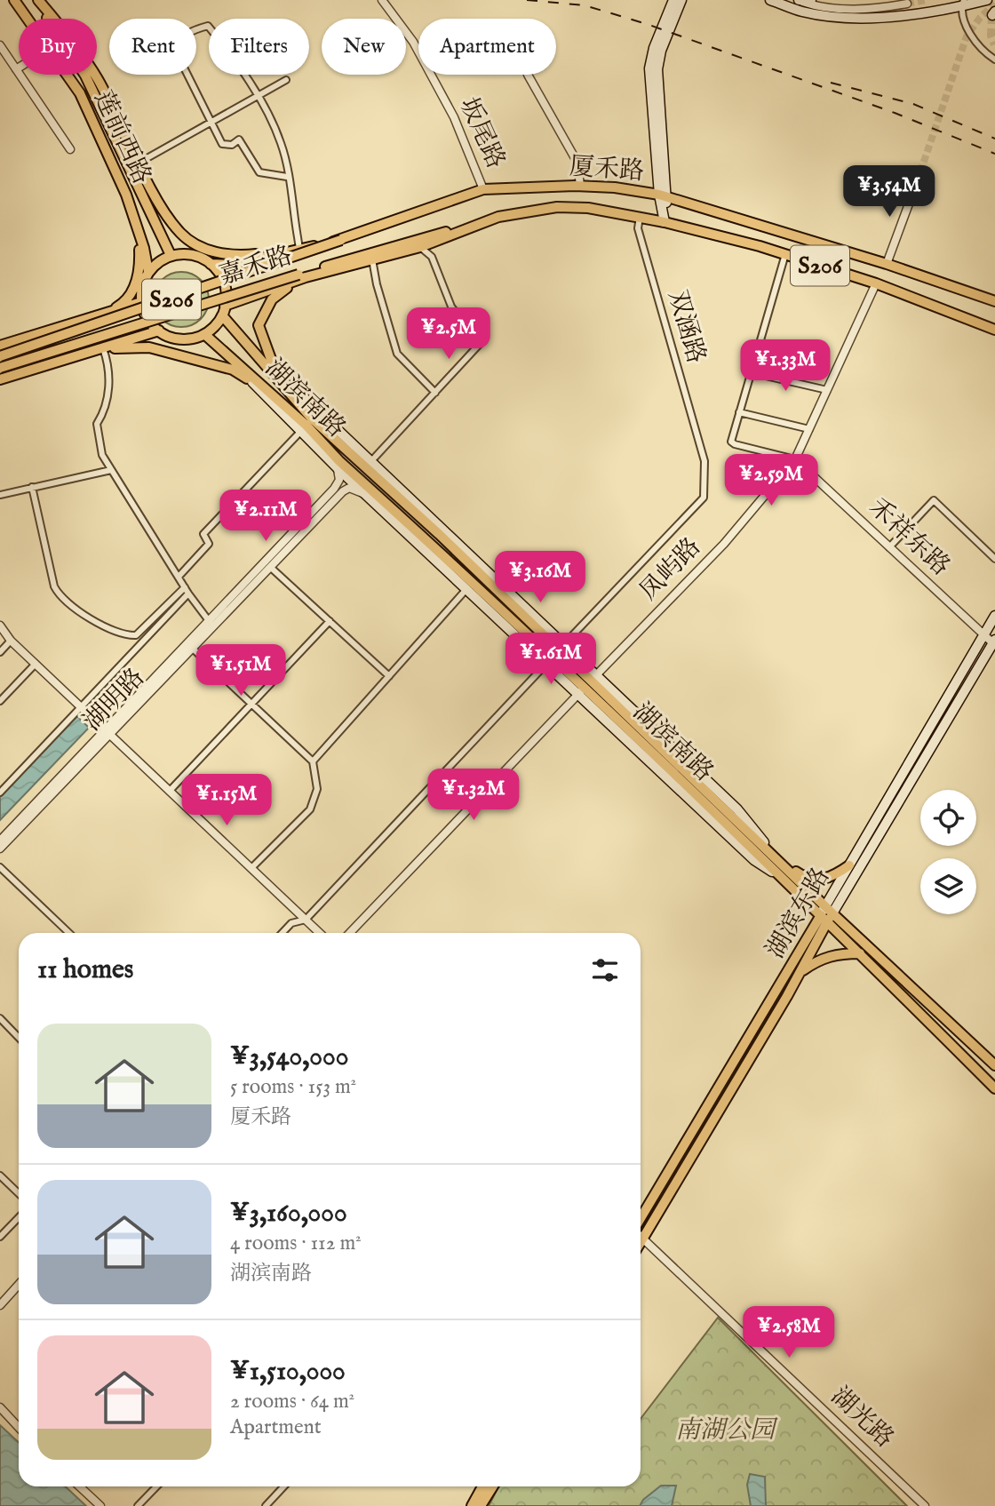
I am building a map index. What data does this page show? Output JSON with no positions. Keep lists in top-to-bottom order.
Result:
{
  "streets": {
    "main road": [
      "莲前西路",
      "厦禾路",
      "S206",
      "嘉禾路",
      "湖滨南路",
      "湖滨东路"
    ],
    "street": [
      "坂尾路",
      "双涵路",
      "禾祥东路",
      "凤屿路",
      "湖明路",
      "湖光路"
    ]
  },
  "crossings": [
    ["坂尾路", "厦禾路"],
    ["莲前西路", "厦禾路"],
    ["莲前西路", "S206"],
    ["莲前西路", "湖滨南路"],
    ["厦禾路", "S206"],
    ["厦禾路", "嘉禾路"],
    ["厦禾路", "双涵路"],
    ["厦禾路", "湖滨南路"],
    ["厦禾路", "凤屿路"],
    ["S206", "嘉禾路"],
    ["S206", "双涵路"],
    ["S206", "湖滨南路"],
    ["双涵路", "湖滨南路"],
    ["湖滨南路", "凤屿路"],
    ["湖滨南路", "湖滨东路"],
    ["禾祥东路", "凤屿路"],
    ["禾祥东路", "湖滨东路"],
    ["湖滨东路", "湖光路"]
  ],
  "parks": ["南湖公园"],
  "page": {
    "chip": [
      "Buy",
      "Rent",
      "Filters",
      "New",
      "Apartment"
    ],
    "price": [
      "¥3.54M",
      "¥2.5M",
      "¥1.33M",
      "¥2.59M",
      "¥2.11M",
      "¥3.16M",
      "¥1.61M",
      "¥1.51M",
      "¥1.32M",
      "¥1.15M",
      "¥2.58M"
    ],
    "heading": "11 homes",
    "list": [
      {
        "name": "¥3,540,000",
        "note": "5 rooms · 153 m² · 厦禾路"
      },
      {
        "name": "¥3,160,000",
        "note": "4 rooms · 112 m² · 湖滨南路"
      },
      {
        "name": "¥1,510,000",
        "note": "2 rooms · 64 m² · Apartment"
      }
    ]
  }
}
